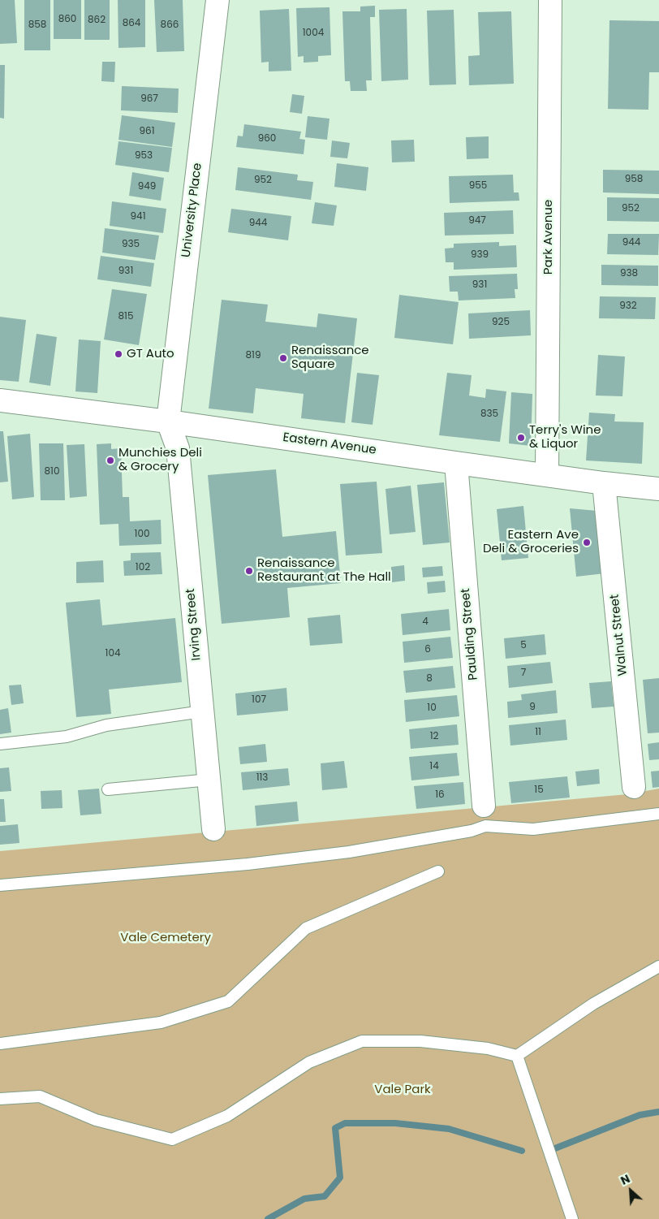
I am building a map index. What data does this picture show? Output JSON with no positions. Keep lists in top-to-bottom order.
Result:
{
  "streets": {
    "street": [
      "University Place",
      "Park Avenue",
      "Eastern Avenue",
      "Irving Street",
      "Paulding Street",
      "Walnut Street"
    ]
  },
  "crossings": [
    ["University Place", "Eastern Avenue"],
    ["University Place", "Irving Street"],
    ["Park Avenue", "Eastern Avenue"],
    ["Eastern Avenue", "Irving Street"],
    ["Eastern Avenue", "Paulding Street"],
    ["Eastern Avenue", "Walnut Street"]
  ],
  "parks": ["Vale Cemetery", "Vale Park"],
  "places": [
    "GT Auto",
    "Renaissance Square",
    "Terry's Wine & Liquor",
    "Munchies Deli & Grocery",
    "Eastern Ave Deli & Groceries",
    "Renaissance Restaurant at The Hall"
  ],
  "house_numbers": [
    "860",
    "862",
    "864",
    "858",
    "866",
    "1004",
    "967",
    "961",
    "960",
    "953",
    "958",
    "952",
    "955",
    "949",
    "952",
    "941",
    "947",
    "944",
    "944",
    "935",
    "939",
    "931",
    "938",
    "931",
    "932",
    "815",
    "925",
    "819",
    "835",
    "810",
    "100",
    "102",
    "4",
    "5",
    "6",
    "104",
    "7",
    "8",
    "107",
    "9",
    "10",
    "11",
    "12",
    "14",
    "113",
    "15",
    "16"
  ],
  "north": "top left"
}
